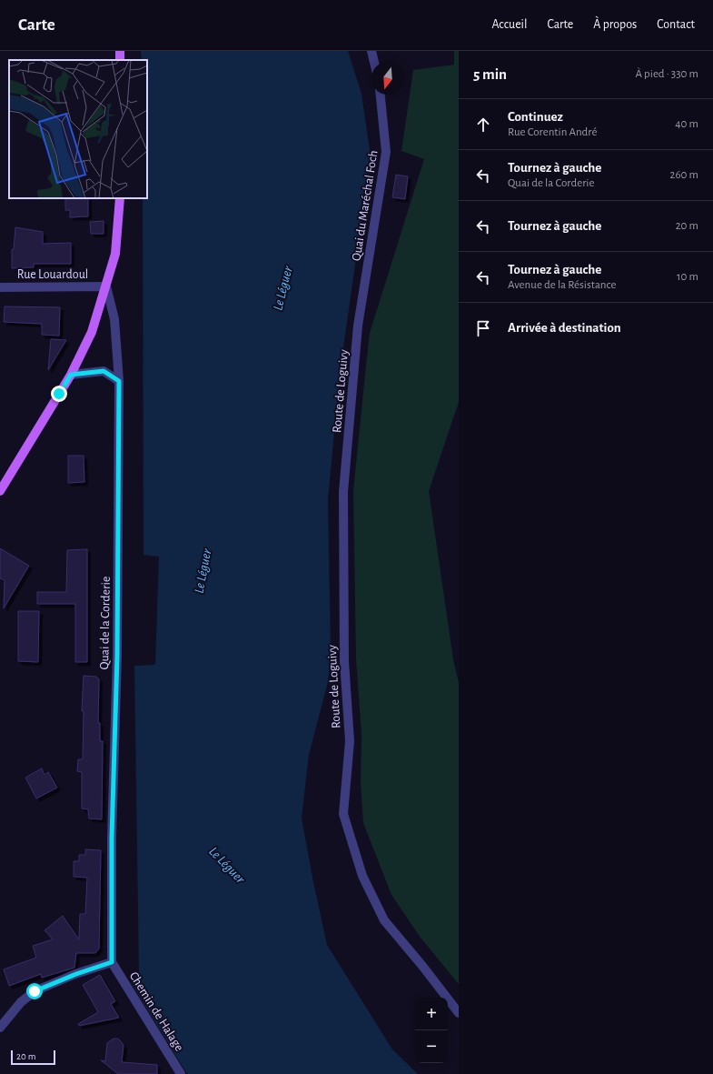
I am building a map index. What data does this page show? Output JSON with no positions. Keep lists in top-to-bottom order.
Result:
{
  "streets": {
    "street": [
      "Quai du Maréchal Foch",
      "Rue Louardoul",
      "Route de Loguivy",
      "Quai de la Corderie",
      "Chemin de Halage"
    ]
  },
  "crossings": [
    ["Quai du Maréchal Foch", "Route de Loguivy"],
    ["Rue Louardoul", "Quai de la Corderie"],
    ["Quai de la Corderie", "Chemin de Halage"]
  ],
  "water": ["Le Léguer"],
  "scale_bar": "20 m",
  "north": "bottom",
  "page": {
    "header": "Carte",
    "nav": [
      "Accueil",
      "Carte",
      "À propos",
      "Contact"
    ],
    "heading": ["5 min", "À pied · 330 m"],
    "list": [
      ["Continuez", "Rue Corentin André", "40 m"],
      ["Tournez à gauche", "Quai de la Corderie", "260 m"],
      ["Tournez à gauche", "20 m"],
      ["Tournez à gauche", "Avenue de la Résistance", "10 m"],
      "Arrivée à destination"
    ],
    "map_buttons": ["+", "−"],
    "scale": "20 m"
  }
}
